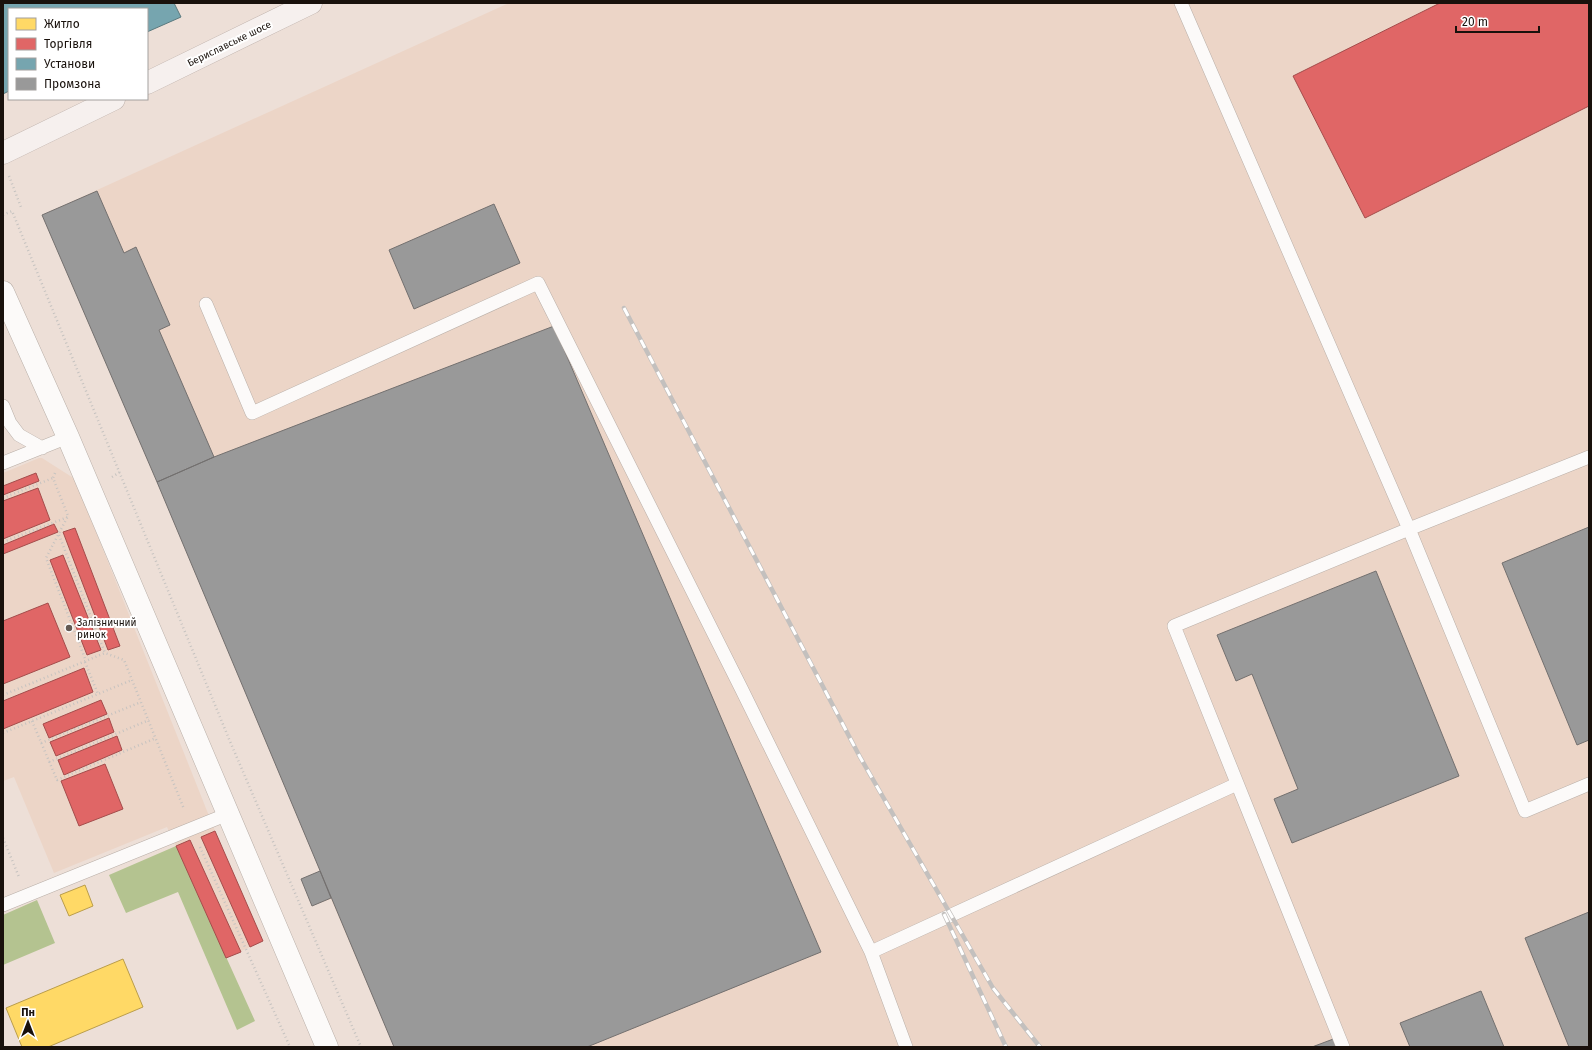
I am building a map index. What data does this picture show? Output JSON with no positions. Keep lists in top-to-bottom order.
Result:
{
  "streets": {
    "main road": ["Бериславське шосе"]
  },
  "places": ["Залізничний ринок"],
  "legend": [
    "Житло",
    "Торгівля",
    "Установи",
    "Промзона"
  ],
  "scale_bar": "20 m",
  "north": "top"
}
